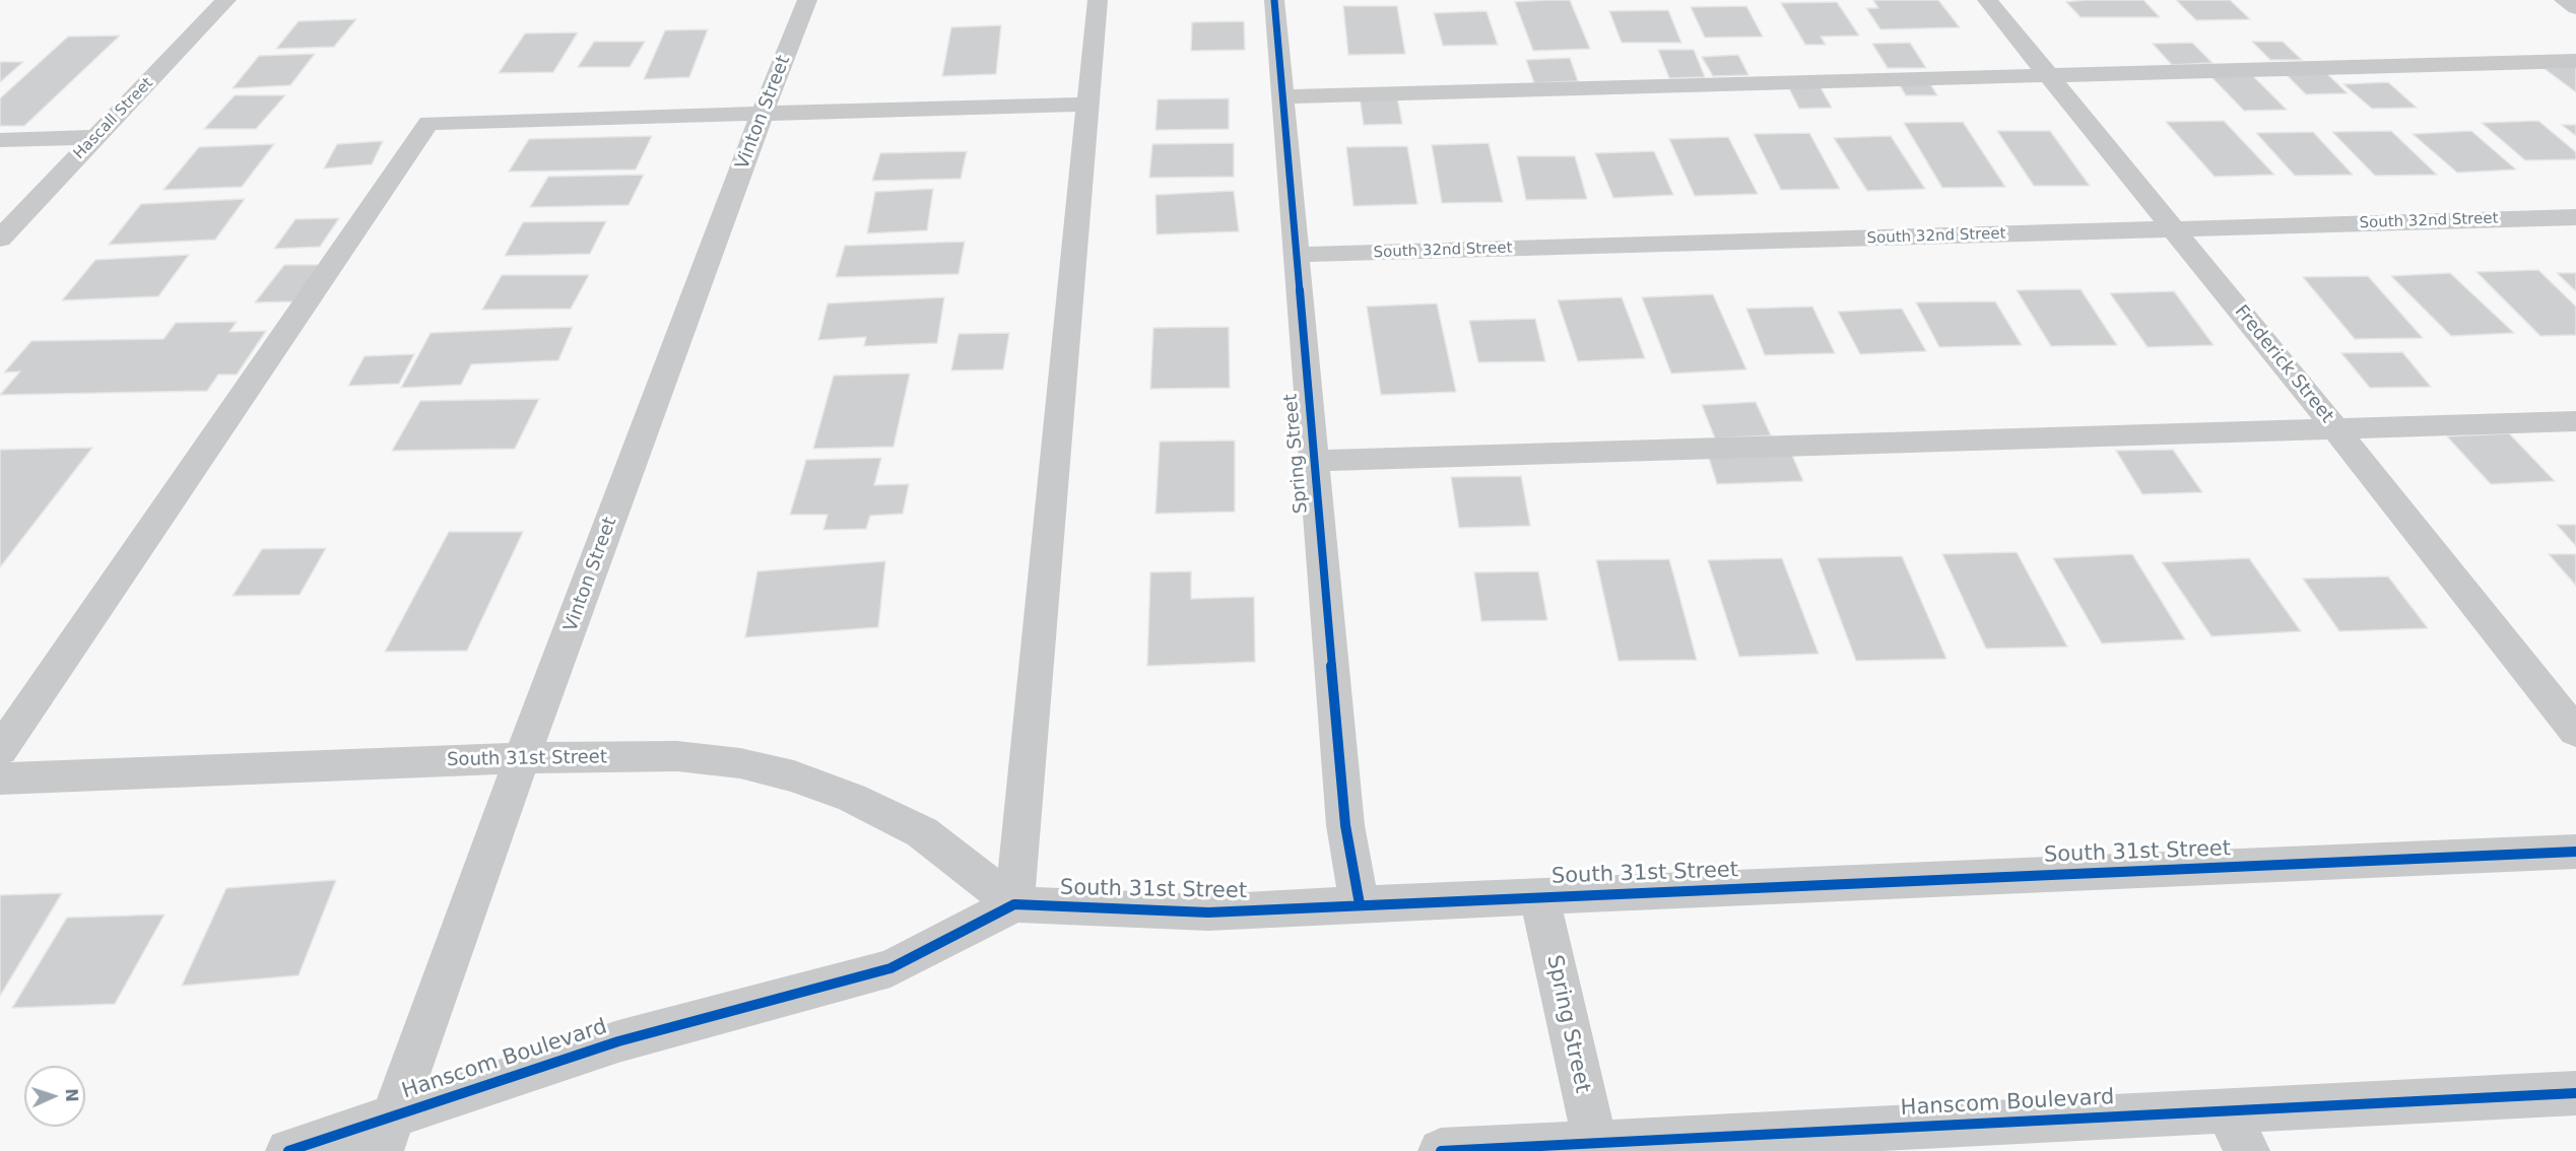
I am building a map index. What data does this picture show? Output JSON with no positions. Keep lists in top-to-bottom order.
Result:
{
  "streets": {
    "street": [
      "Vinton Street",
      "Hascall Street",
      "South 32nd Street",
      "Frederick Street",
      "Spring Street",
      "South 31st Street",
      "Hanscom Boulevard"
    ]
  },
  "crossings": [
    ["Vinton Street", "South 31st Street"],
    ["Vinton Street", "Hanscom Boulevard"],
    ["South 32nd Street", "Frederick Street"],
    ["South 32nd Street", "Spring Street"],
    ["Spring Street", "South 31st Street"],
    ["Spring Street", "Hanscom Boulevard"],
    ["South 31st Street", "Hanscom Boulevard"]
  ],
  "north": "right"
}
